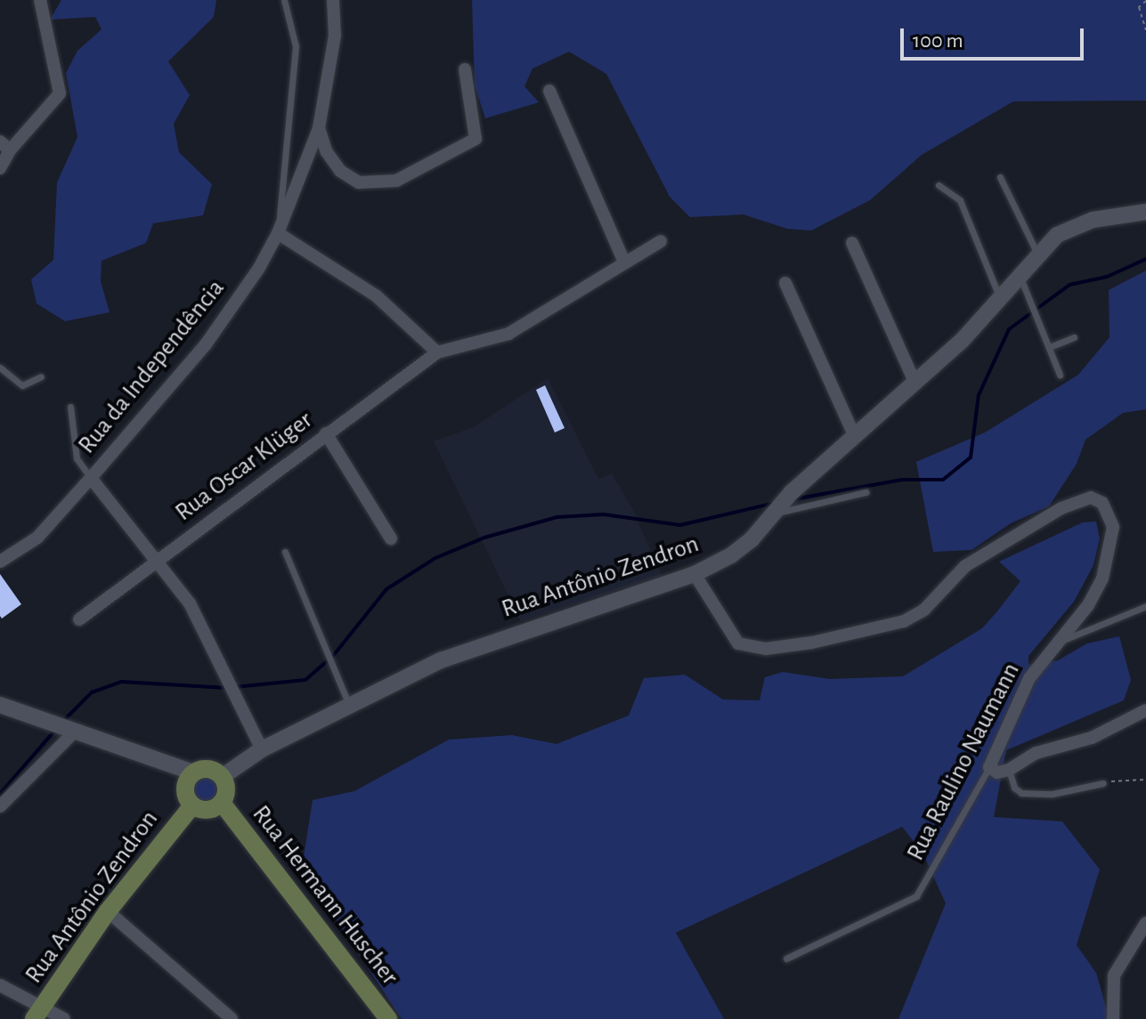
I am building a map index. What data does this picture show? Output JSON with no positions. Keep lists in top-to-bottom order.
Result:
{
  "streets": {
    "main road": ["Rua Antônio Zendron", "Rua Hermann Huscher"],
    "street": ["Rua da Independência", "Rua Oscar Klüger", "Rua Raulino Naumann"]
  },
  "crossings": [
    ["Rua Antônio Zendron", "Rua Raulino Naumann"],
    ["Rua Antônio Zendron", "Rua Hermann Huscher"]
  ],
  "scale_bar": "100 m"
}
